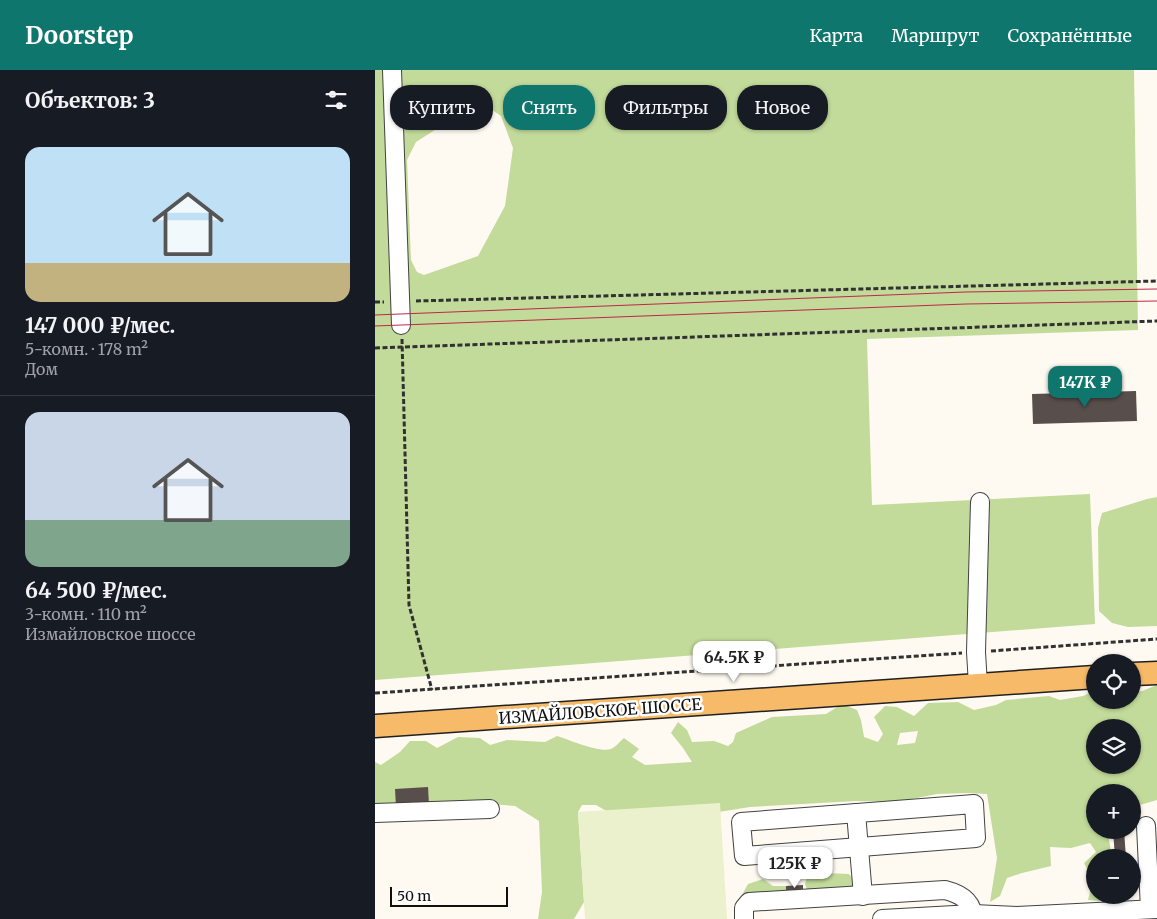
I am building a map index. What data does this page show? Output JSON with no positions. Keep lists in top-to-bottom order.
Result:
{
  "streets": {
    "main road": ["ИЗМАЙЛОВСКОЕ ШОССЕ"]
  },
  "scale_bar": "50 m",
  "page": {
    "header": "Doorstep",
    "nav": ["Карта", "Маршрут", "Сохранённые"],
    "heading": "Объектов: 3",
    "chip": [
      "Купить",
      "Снять",
      "Фильтры",
      "Новое"
    ],
    "list": [
      {
        "name": "147 000 ₽/мес.",
        "note": "5-комн. · 178 m² · Дом"
      },
      {
        "name": "64 500 ₽/мес.",
        "note": "3-комн. · 110 m² · Измайловское шоссе"
      }
    ],
    "price": ["147K ₽", "64.5K ₽", "125K ₽"],
    "map_buttons": ["+", "−"],
    "scale": "50 m"
  }
}
